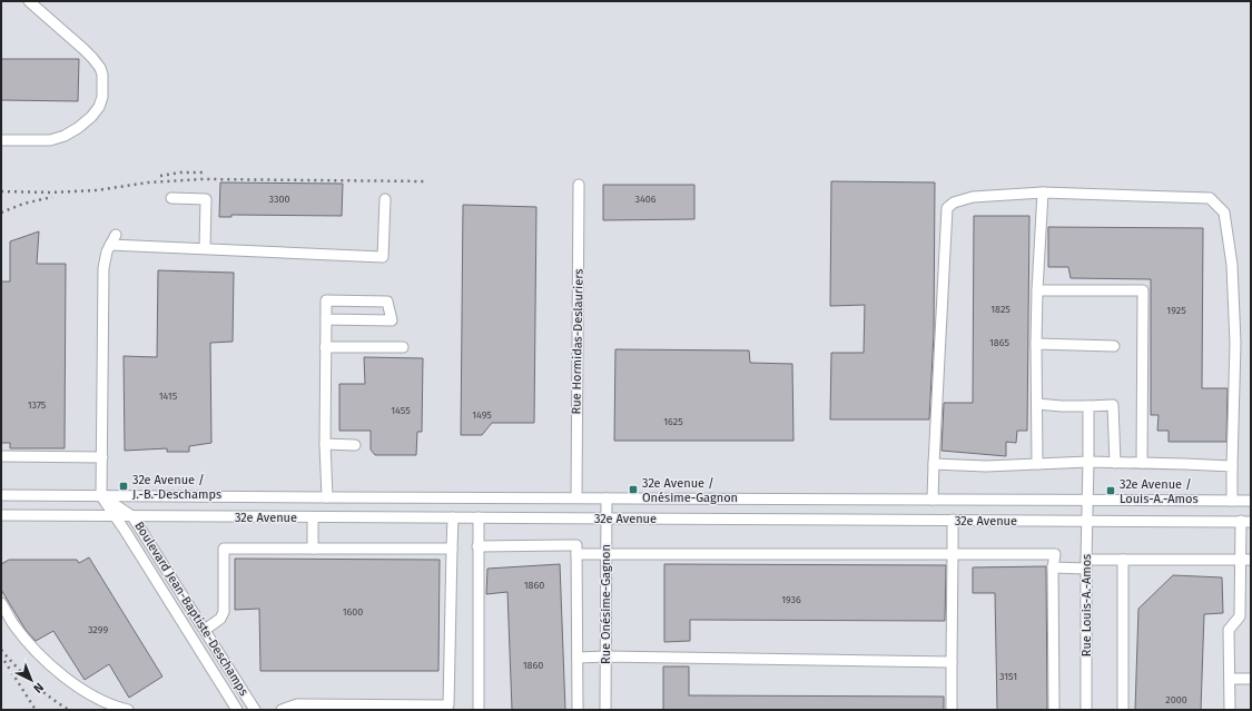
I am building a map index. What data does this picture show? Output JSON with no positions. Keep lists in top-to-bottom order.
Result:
{
  "streets": {
    "street": [
      "Rue Hormidas-Deslauriers",
      "32e Avenue",
      "Rue Onésime-Gagnon",
      "Rue Louis-A.-Amos",
      "Boulevard Jean-Baptiste-Deschamps"
    ]
  },
  "crossings": [
    ["Rue Hormidas-Deslauriers", "32e Avenue"],
    ["32e Avenue", "Rue Onésime-Gagnon"],
    ["32e Avenue", "Rue Louis-A.-Amos"],
    ["32e Avenue", "Boulevard Jean-Baptiste-Deschamps"]
  ],
  "places": {
    "transit": ["32e Avenue / J.-B.-Deschamps", "32e Avenue / Onésime-Gagnon", "32e Avenue / Louis-A.-Amos"]
  },
  "house_numbers": [
    "3300",
    "3406",
    "1825",
    "1925",
    "1865",
    "1415",
    "1375",
    "1455",
    "1495",
    "1625",
    "1860",
    "1936",
    "1600",
    "3299",
    "1860",
    "3151",
    "2000"
  ],
  "north": "bottom right"
}
